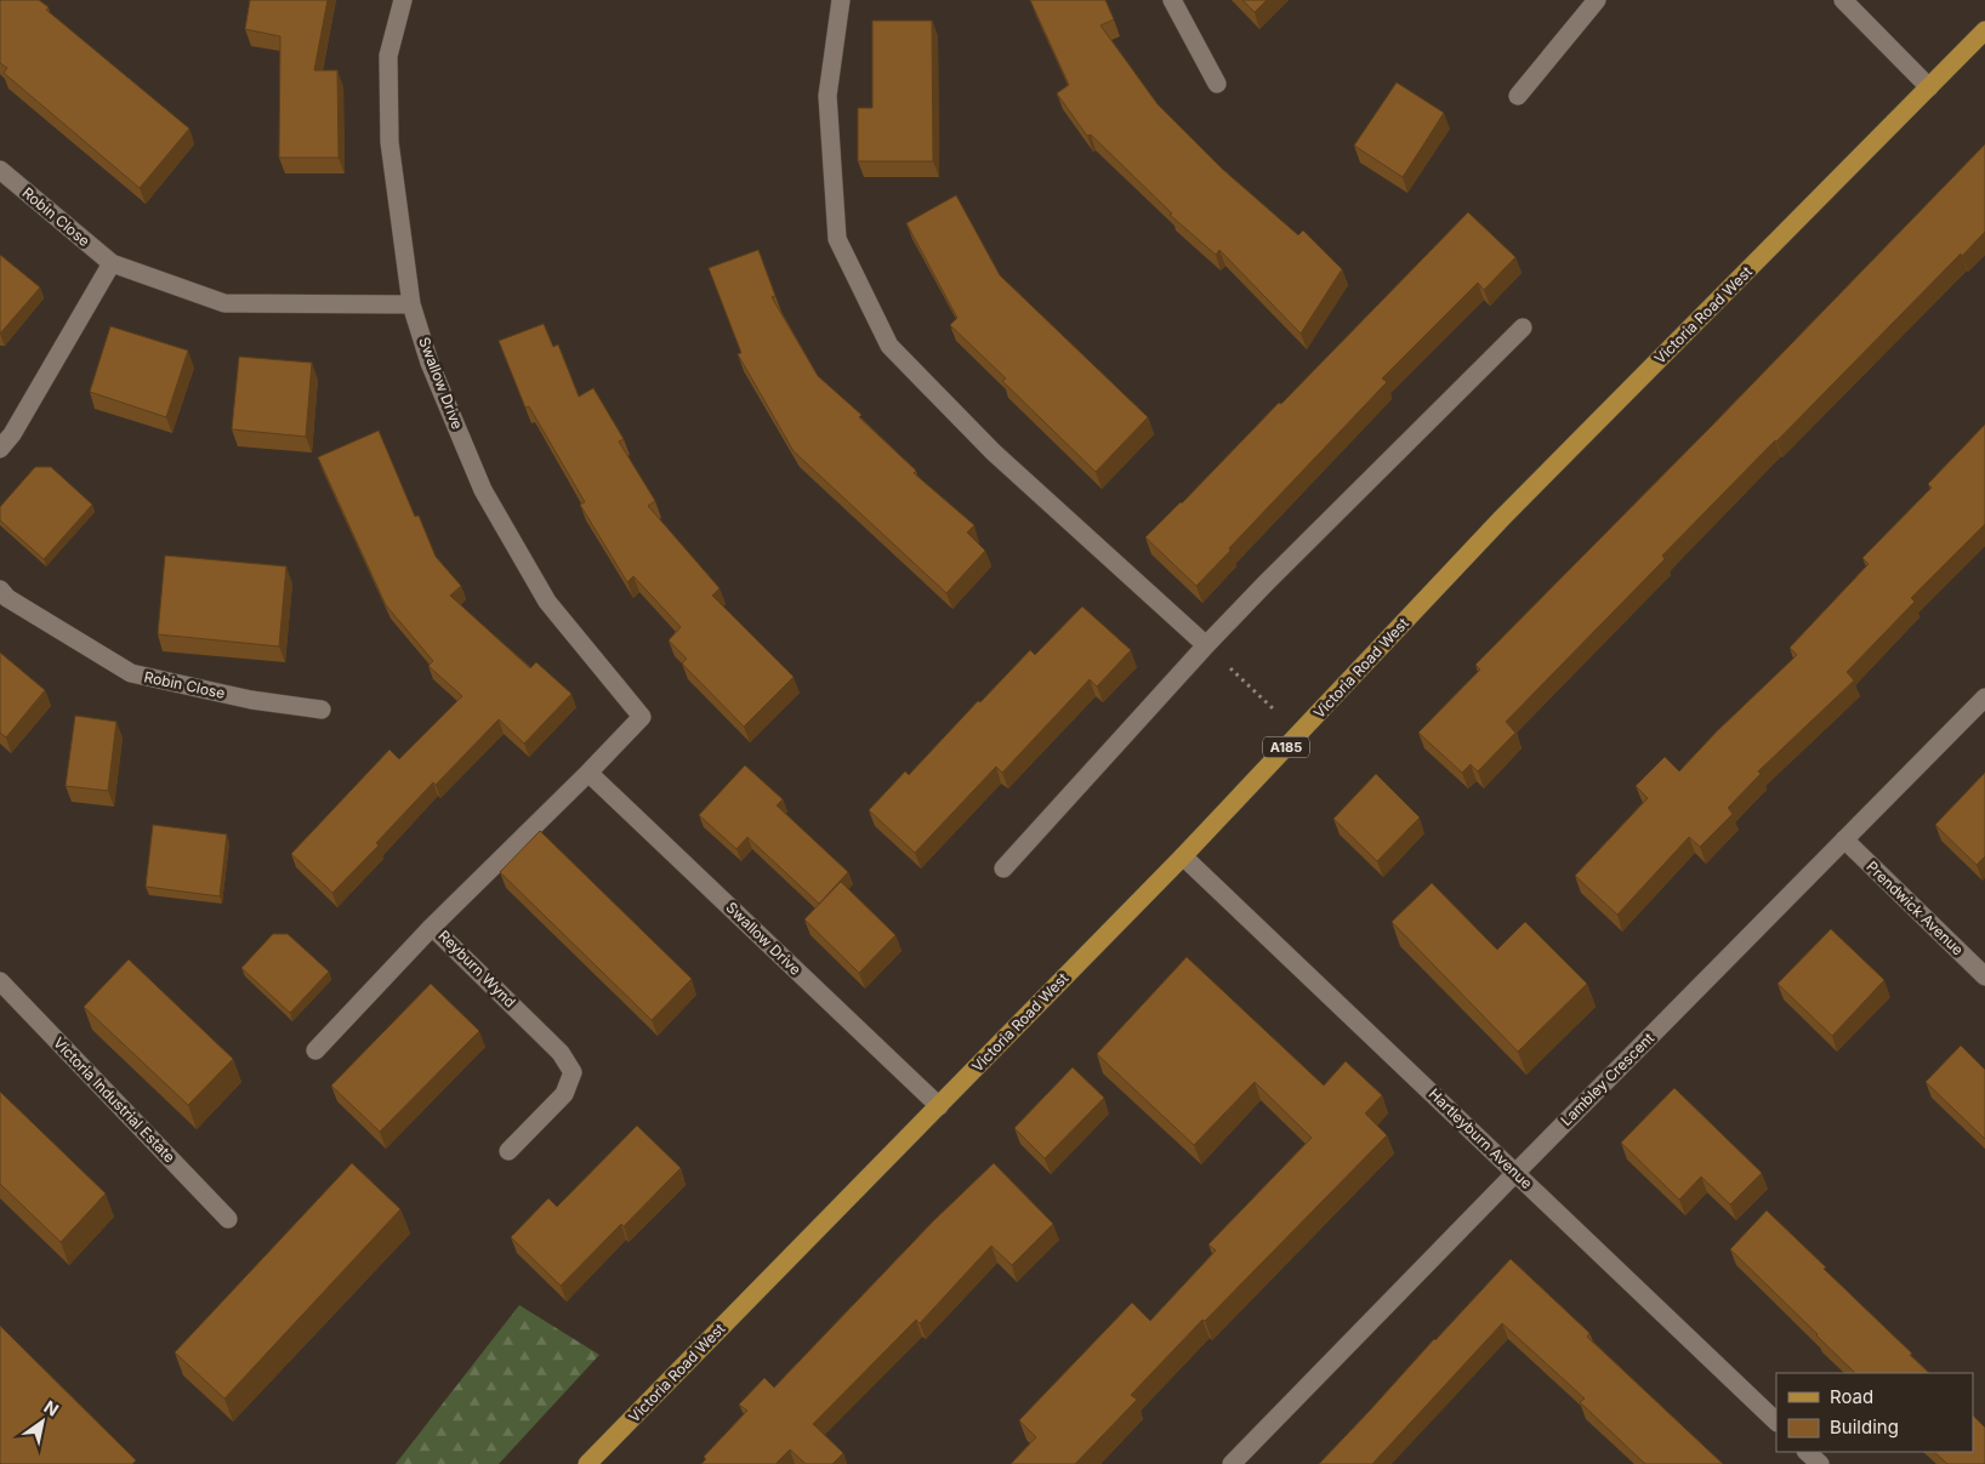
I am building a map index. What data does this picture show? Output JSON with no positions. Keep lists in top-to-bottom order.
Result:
{
  "streets": {
    "main road": ["Victoria Road West", "A185"],
    "street": [
      "Robin Close",
      "Swallow Drive",
      "Prendwick Avenue",
      "Reyburn Wynd",
      "Lambley Crescent",
      "Victoria Industrial Estate",
      "Hartleyburn Avenue"
    ]
  },
  "crossings": [
    ["Robin Close", "Swallow Drive"],
    ["Victoria Road West", "Swallow Drive"],
    ["Victoria Road West", "Hartleyburn Avenue"],
    ["Swallow Drive", "Reyburn Wynd"],
    ["Prendwick Avenue", "Lambley Crescent"],
    ["Lambley Crescent", "Hartleyburn Avenue"]
  ],
  "legend": ["Road", "Building"],
  "north": "top right"
}
